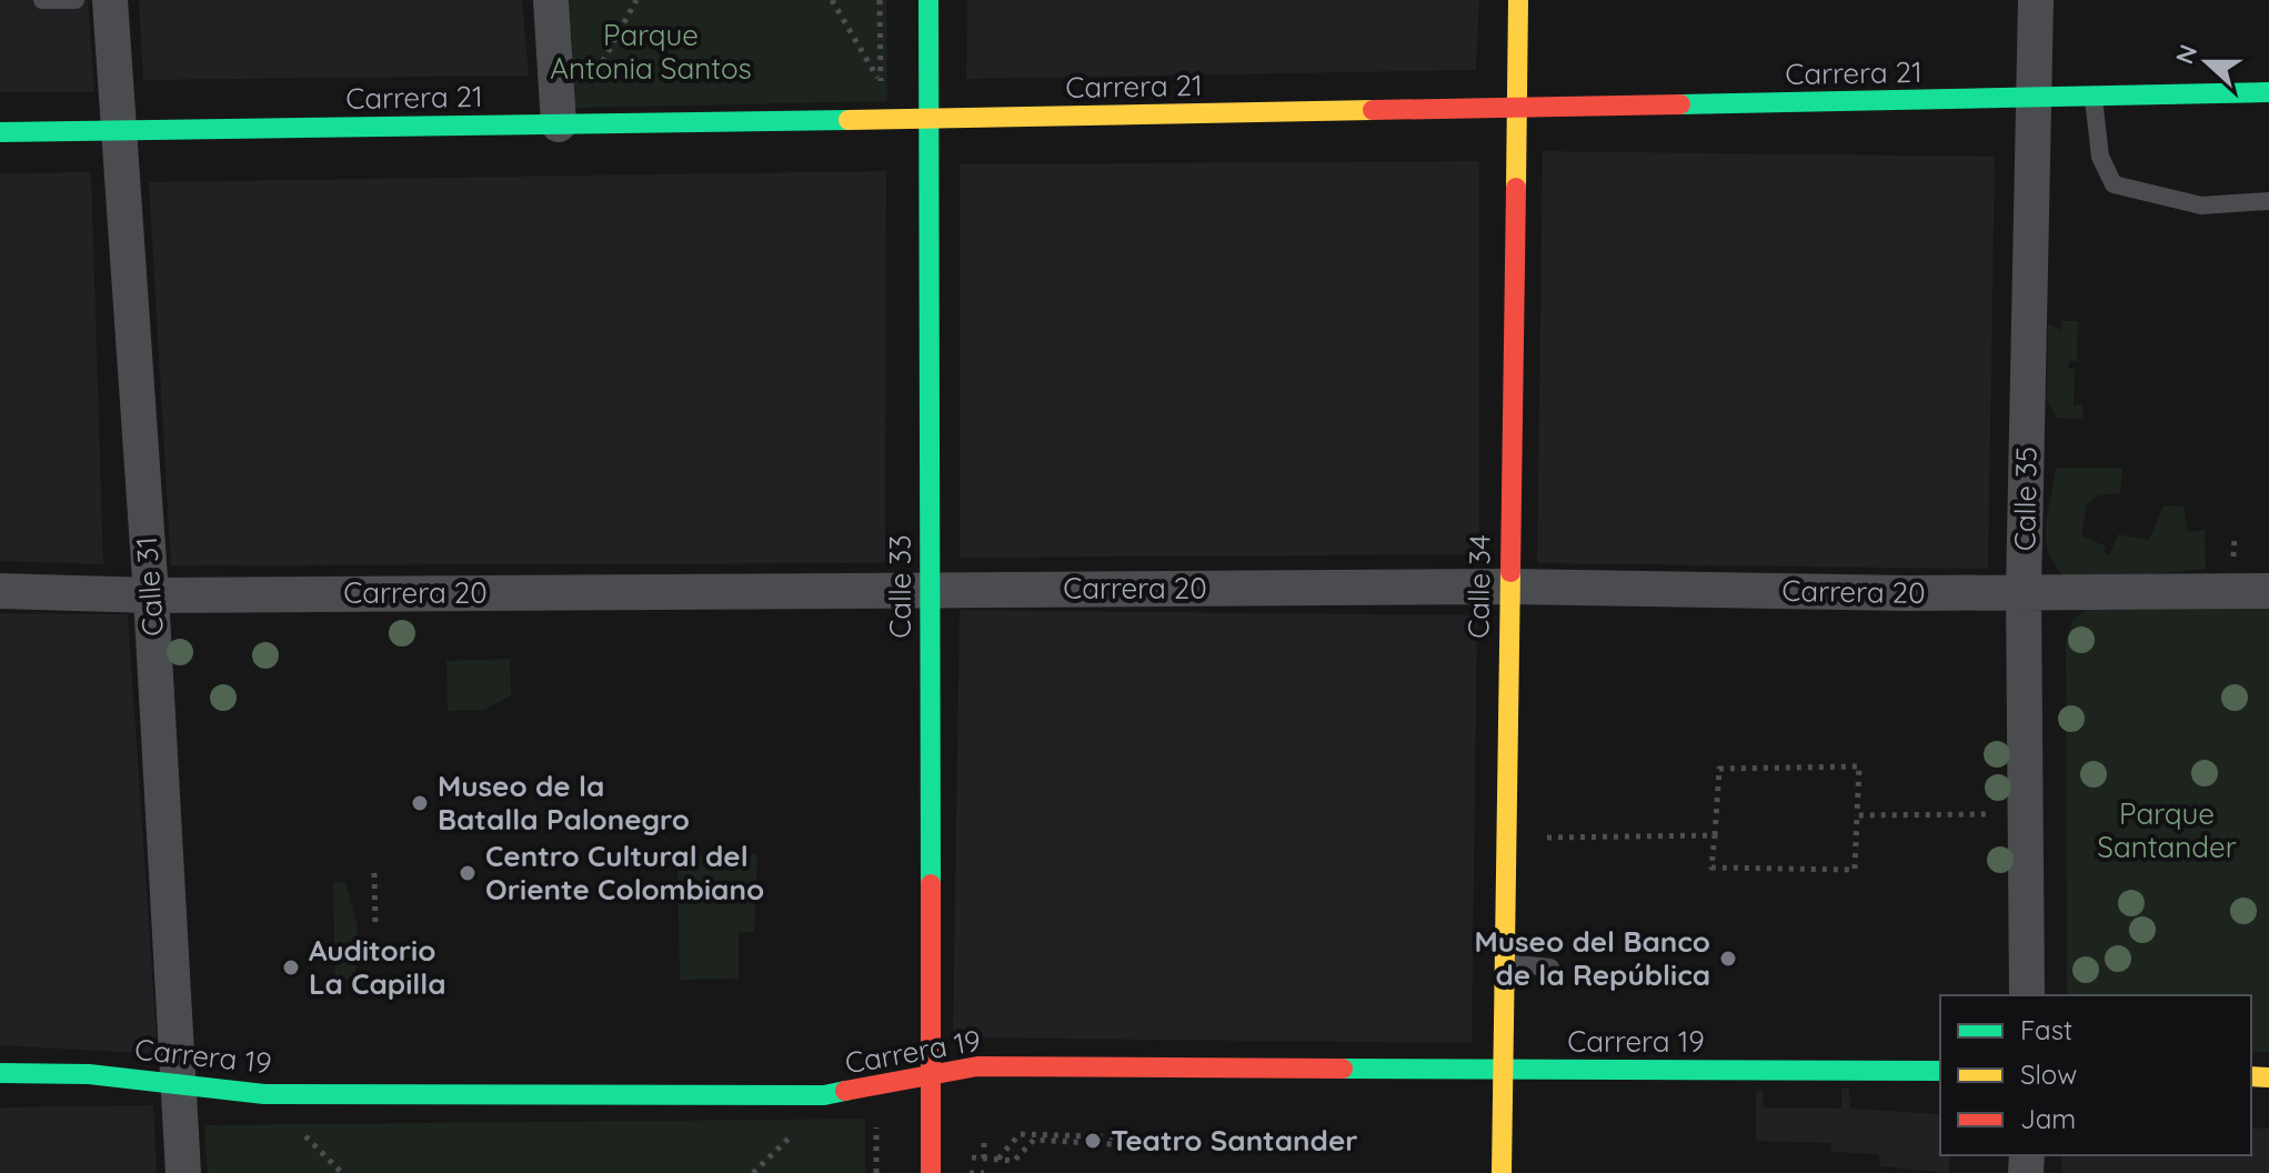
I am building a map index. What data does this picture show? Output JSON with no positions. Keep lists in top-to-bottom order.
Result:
{
  "streets": {
    "street": [
      "Carrera 21",
      "Calle 35",
      "Calle 31",
      "Calle 33",
      "Calle 34",
      "Carrera 20",
      "Carrera 19"
    ]
  },
  "crossings": [
    ["Carrera 21", "Calle 35"],
    ["Carrera 21", "Calle 31"],
    ["Carrera 21", "Calle 33"],
    ["Carrera 21", "Calle 34"],
    ["Calle 35", "Carrera 20"],
    ["Calle 31", "Carrera 20"],
    ["Calle 31", "Carrera 19"],
    ["Calle 33", "Carrera 20"],
    ["Calle 33", "Carrera 19"],
    ["Calle 34", "Carrera 20"],
    ["Calle 34", "Carrera 19"]
  ],
  "parks": ["Parque Antonia Santos", "Parque Santander"],
  "places": [
    "Museo de la Batalla Palonegro",
    "Centro Cultural del Oriente Colombiano",
    "Museo del Banco de la República",
    "Auditorio La Capilla",
    "Teatro Santander"
  ],
  "legend": ["Fast", "Slow", "Jam"],
  "north": "left"
}
